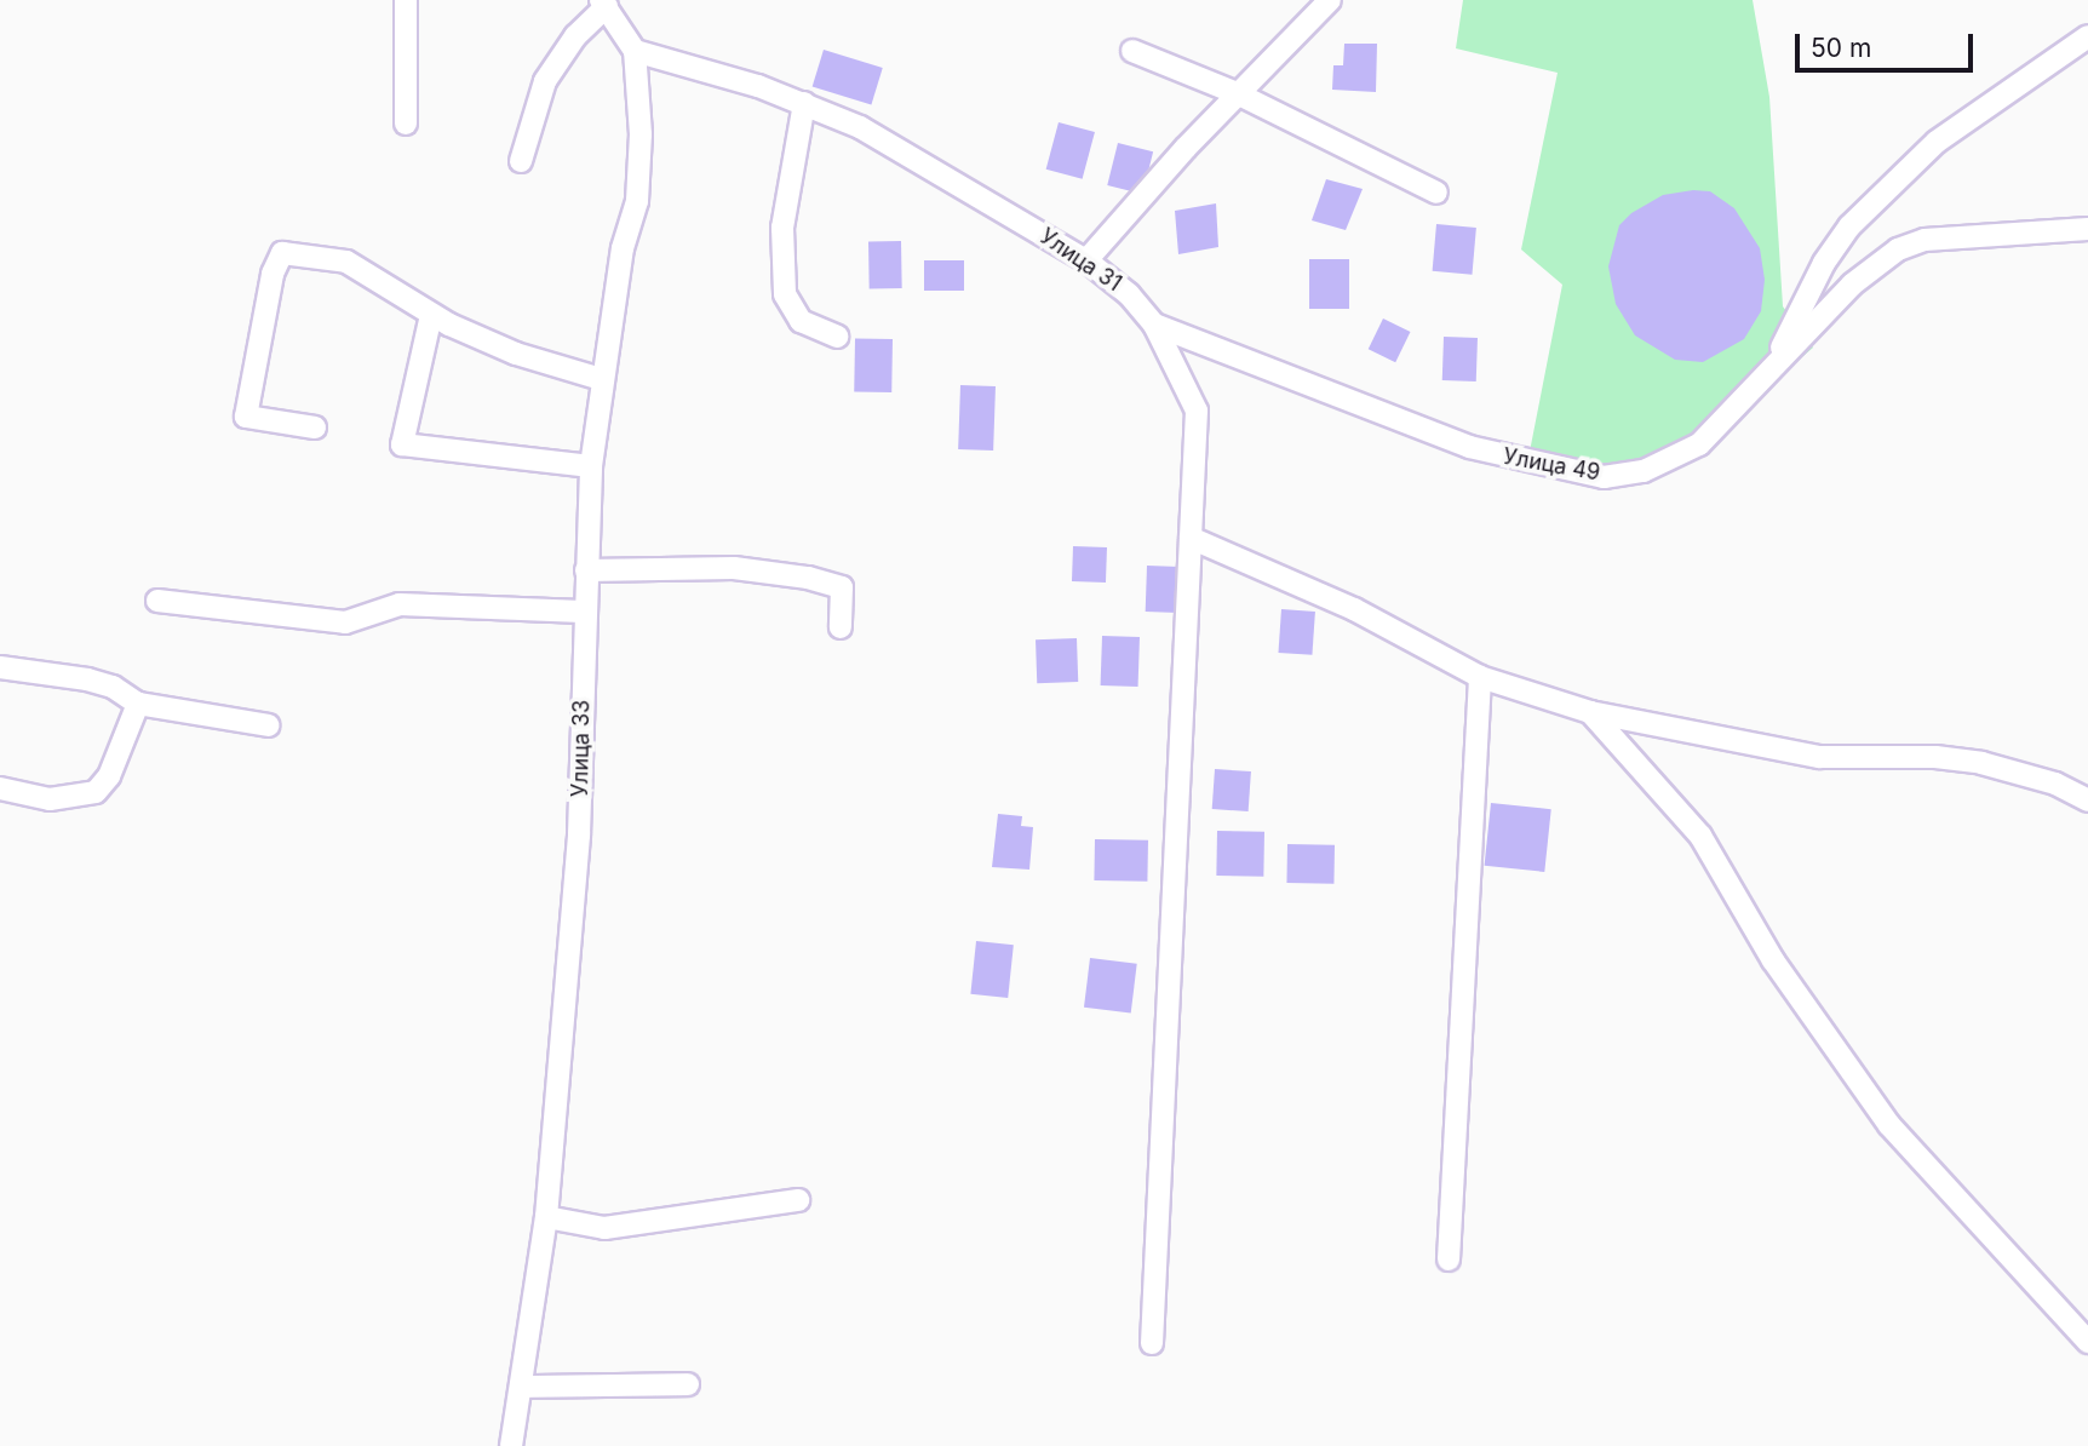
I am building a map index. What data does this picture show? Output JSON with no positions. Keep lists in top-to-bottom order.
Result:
{
  "streets": {
    "street": ["Улица 31", "Улица 49", "Улица 33"]
  },
  "crossings": [
    ["Улица 31", "Улица 49"],
    ["Улица 31", "Улица 33"]
  ],
  "scale_bar": "50 m"
}
